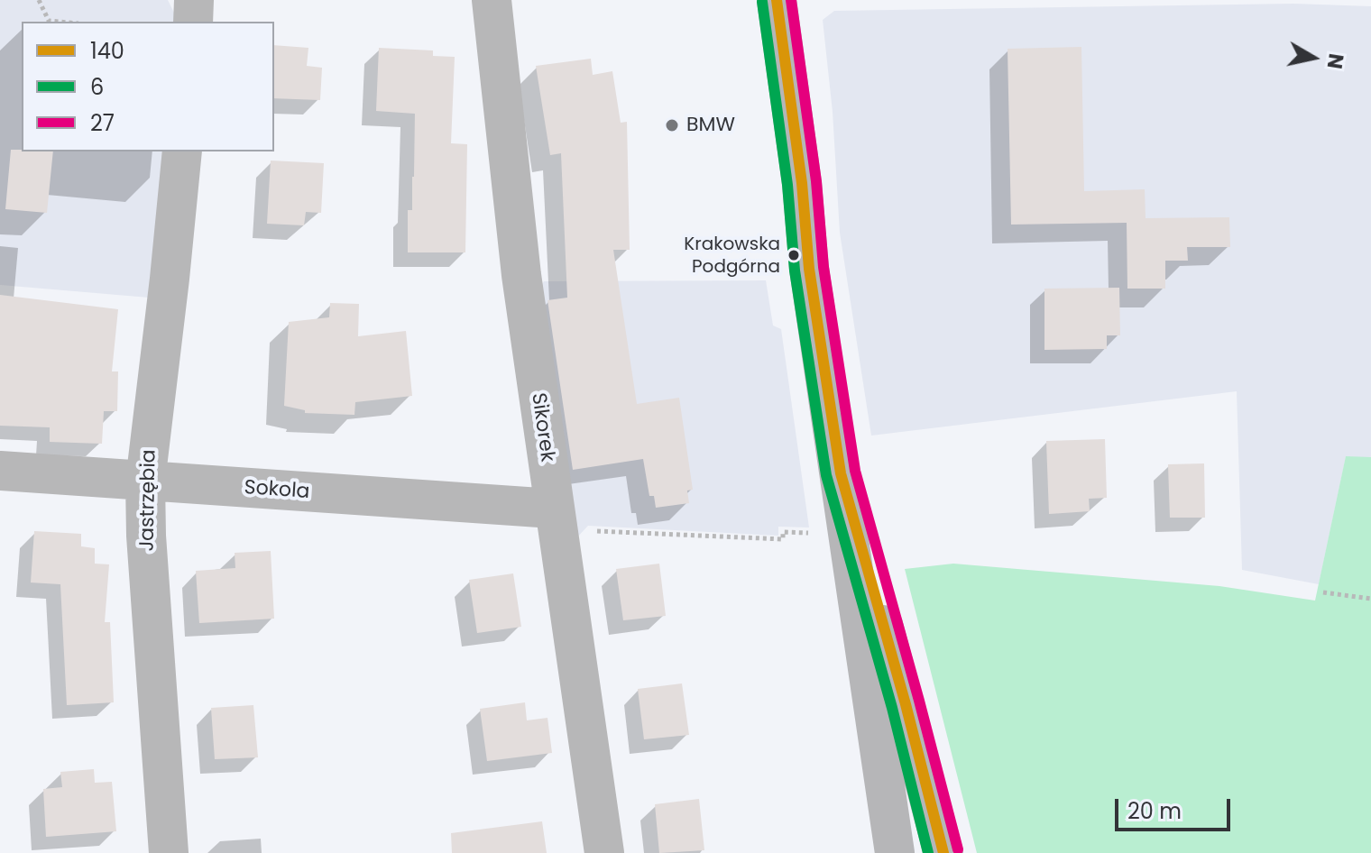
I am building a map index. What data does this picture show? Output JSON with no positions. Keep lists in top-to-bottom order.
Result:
{
  "streets": {
    "street": ["Sikorek", "Sokola", "Jastrzębia"]
  },
  "crossings": [
    ["Sikorek", "Sokola"],
    ["Sokola", "Jastrzębia"]
  ],
  "places": ["BMW", "Krakowska Podgórna"],
  "lines": ["transit line 140", "transit line 27", "transit line 6"],
  "legend": ["140", "6", "27"],
  "scale_bar": "20 m",
  "north": "right"
}
